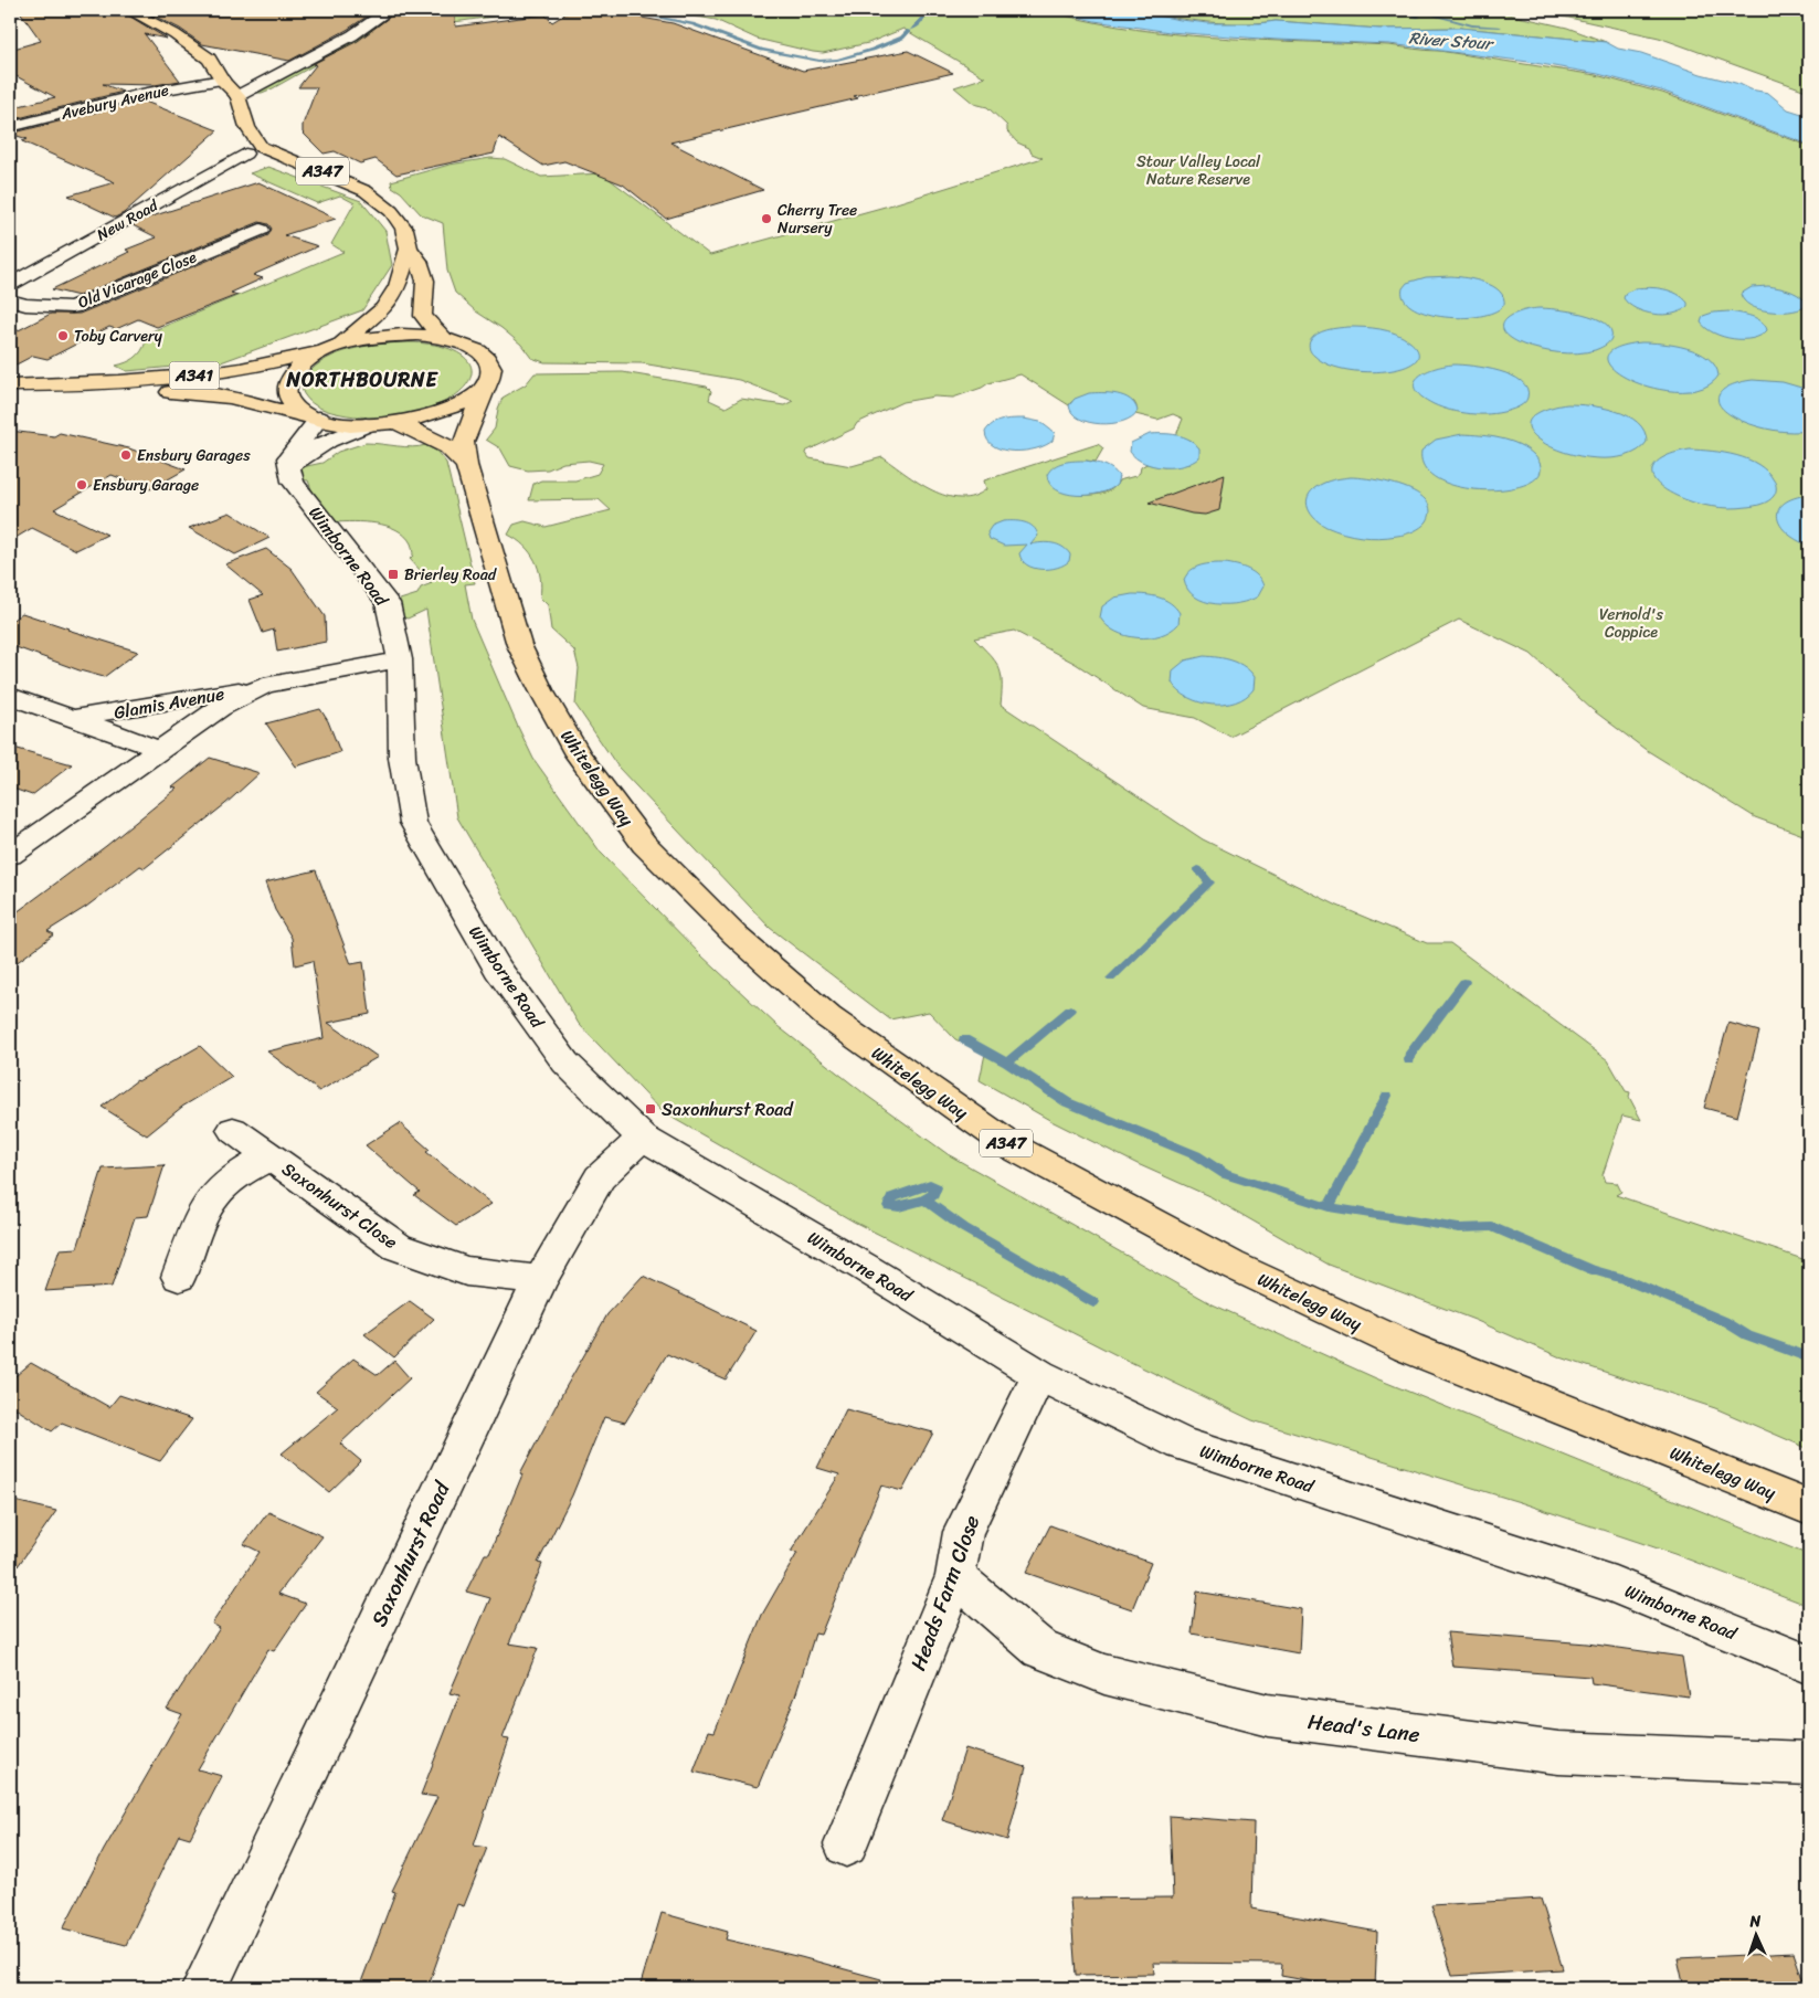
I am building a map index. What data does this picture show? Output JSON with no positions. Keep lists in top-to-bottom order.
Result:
{
  "streets": {
    "main road": ["A347", "A341", "Whitelegg Way"],
    "street": [
      "Avebury Avenue",
      "New Road",
      "Old Vicarage Close",
      "Wimborne Road",
      "Glamis Avenue",
      "Saxonhurst Close",
      "Saxonhurst Road",
      "Heads Farm Close",
      "Head's Lane"
    ]
  },
  "crossings": [
    ["Avebury Avenue", "A347"],
    ["A347", "Whitelegg Way"],
    ["A341", "Whitelegg Way"],
    ["Wimborne Road", "Saxonhurst Road"],
    ["Wimborne Road", "Heads Farm Close"],
    ["Saxonhurst Close", "Saxonhurst Road"],
    ["Heads Farm Close", "Head's Lane"]
  ],
  "districts": ["NORTHBOURNE"],
  "water": ["River Stour"],
  "parks": ["Stour Valley Local Nature Reserve", "Vernold's Coppice"],
  "places": {
    "other": [
      "Cherry Tree Nursery",
      "Toby Carvery",
      "Ensbury Garages",
      "Ensbury Garage"
    ],
    "transit": ["Brierley Road", "Saxonhurst Road"]
  },
  "north": "top"
}
